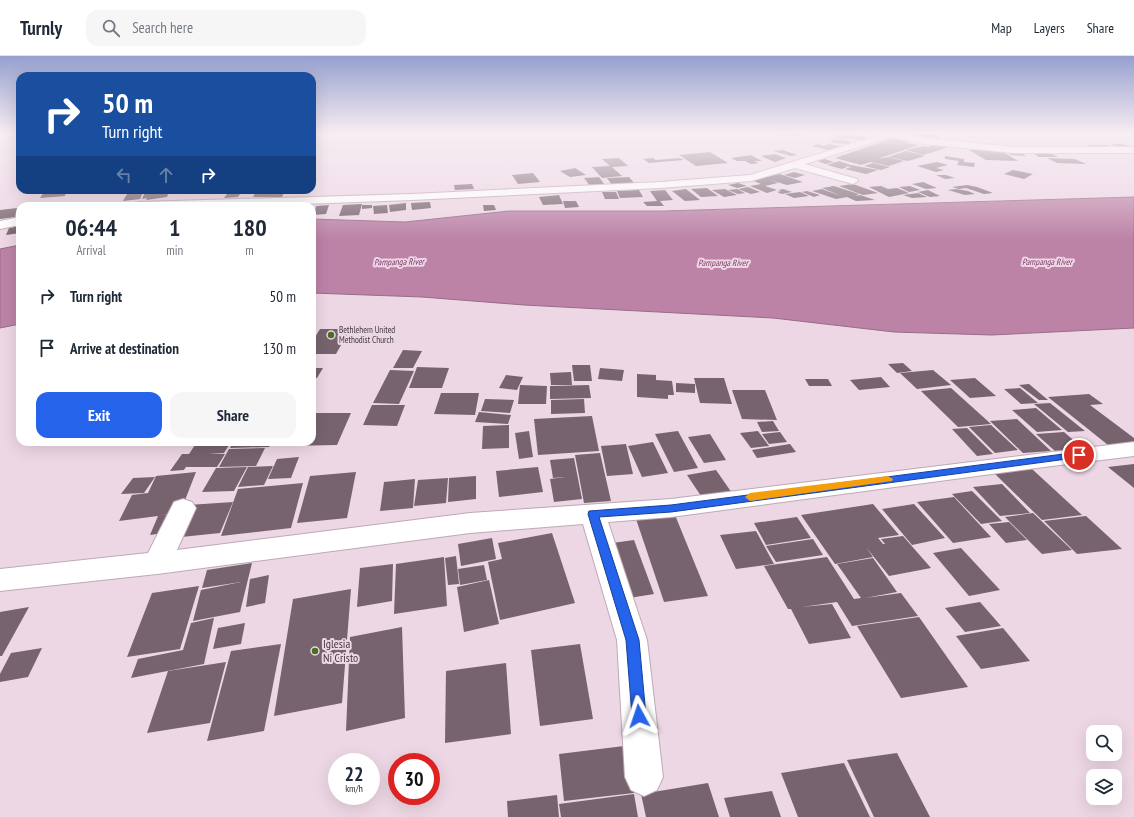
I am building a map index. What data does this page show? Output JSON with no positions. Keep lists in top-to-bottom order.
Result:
{
  "water": ["Pampanga River"],
  "places": ["Bethlehem United Methodist Church", "Iglesia Ni Cristo"],
  "page": {
    "header": "Turnly",
    "search": "Search here",
    "nav": ["Map", "Layers", "Share"],
    "turn": ["50 m", "Turn right"],
    "eta": [
      "06:44",
      "Arrival",
      "1",
      "min",
      "180",
      "m"
    ],
    "list": [
      {
        "name": "Turn right",
        "value": "50 m"
      },
      {
        "name": "Arrive at destination",
        "value": "130 m"
      }
    ],
    "buttons": ["Exit", "Share"],
    "speed": "22 km/h",
    "limit": "30"
  }
}
